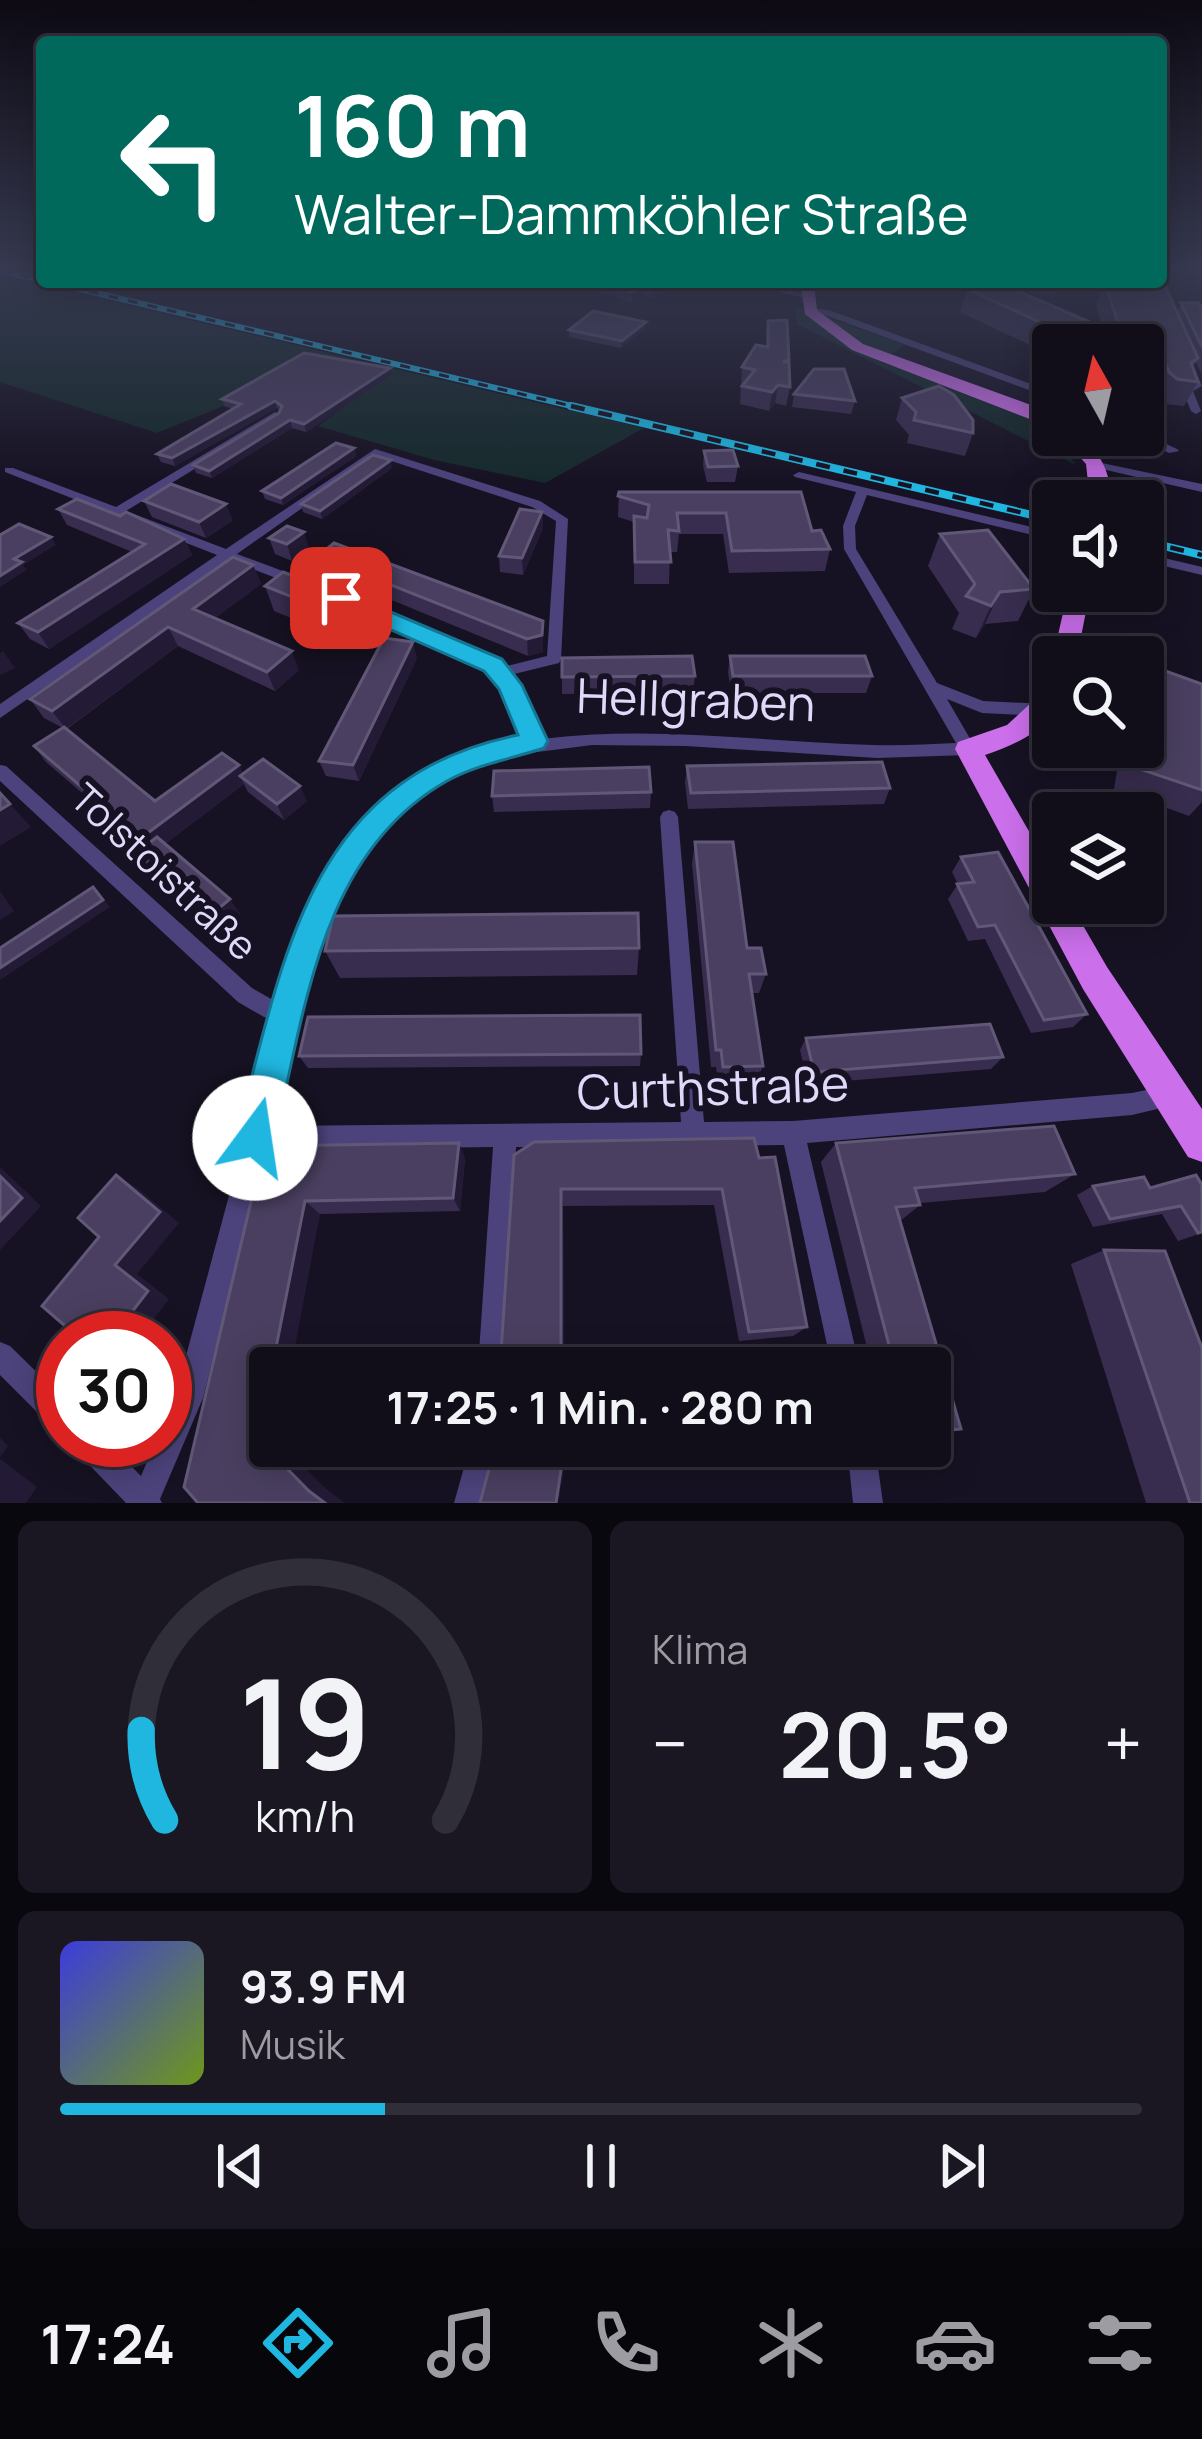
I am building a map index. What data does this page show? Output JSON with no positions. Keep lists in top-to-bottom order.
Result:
{
  "streets": {
    "street": ["Hellgraben", "Tolstoistraße", "Curthstraße"]
  },
  "crossings": [
    ["Hellgraben", "Tolstoistraße"],
    ["Hellgraben", "Curthstraße"]
  ],
  "north": "top",
  "page": {
    "turn": ["160 m", "Walter-Dammköhler Straße"],
    "limit": "30",
    "trip": "17:25 · 1 Min. · 280 m",
    "tile": "Klima",
    "heat": ["−", "20.5°", "+"],
    "song": ["93.9 FM", "Musik"],
    "tabs": "17:24",
    "gauge": ["19", "km/h"]
  }
}
